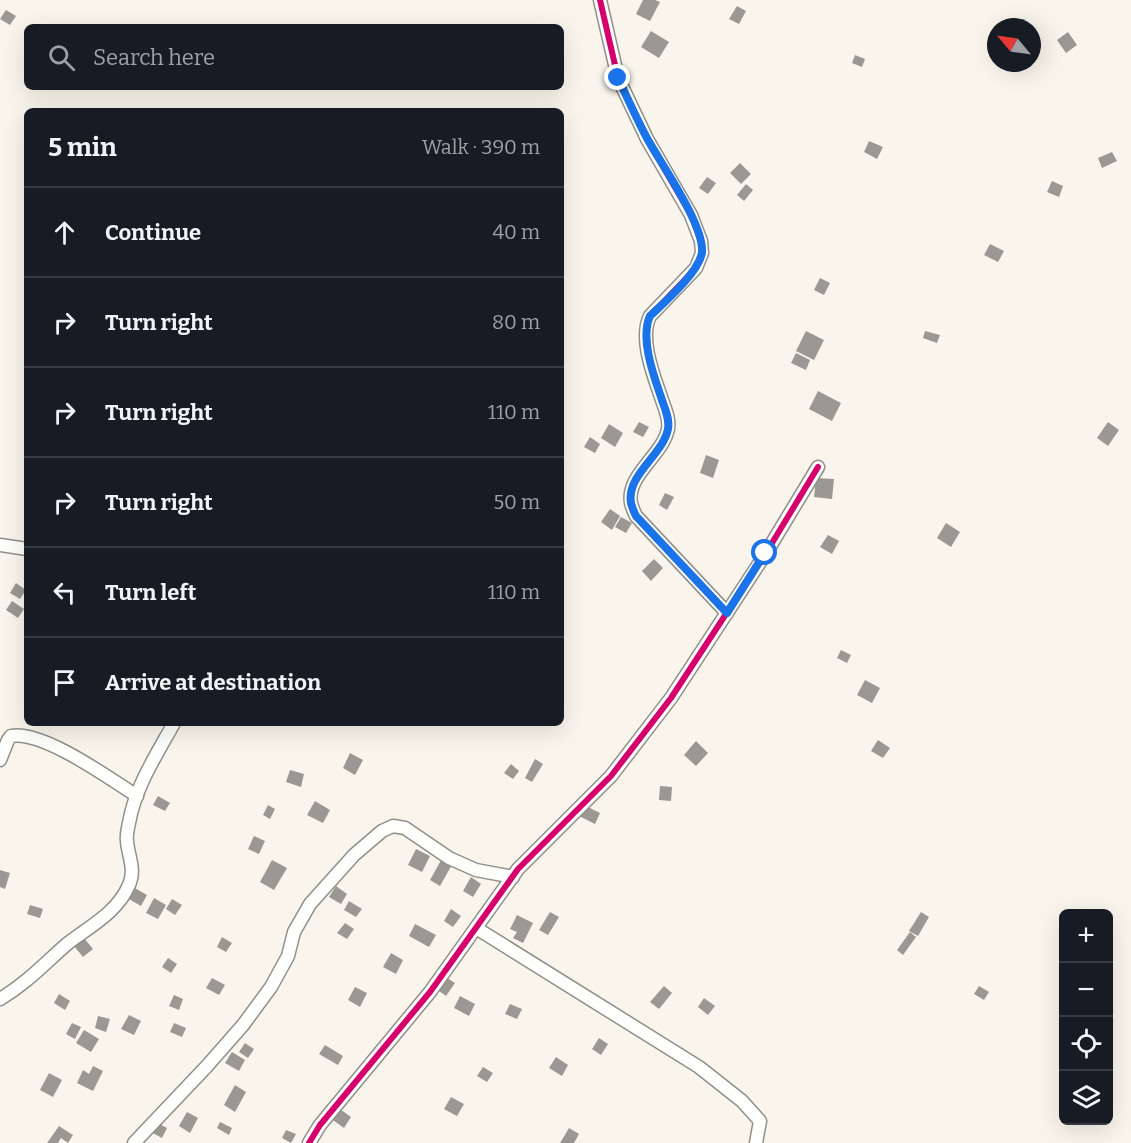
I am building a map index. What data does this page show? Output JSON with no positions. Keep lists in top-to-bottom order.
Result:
{
  "north": "top left",
  "page": {
    "search": "Search here",
    "heading": ["5 min", "Walk · 390 m"],
    "list": [
      ["Continue", "40 m"],
      ["Turn right", "80 m"],
      ["Turn right", "110 m"],
      ["Turn right", "50 m"],
      ["Turn left", "110 m"],
      "Arrive at destination"
    ],
    "map_buttons": ["+", "−"]
  }
}
